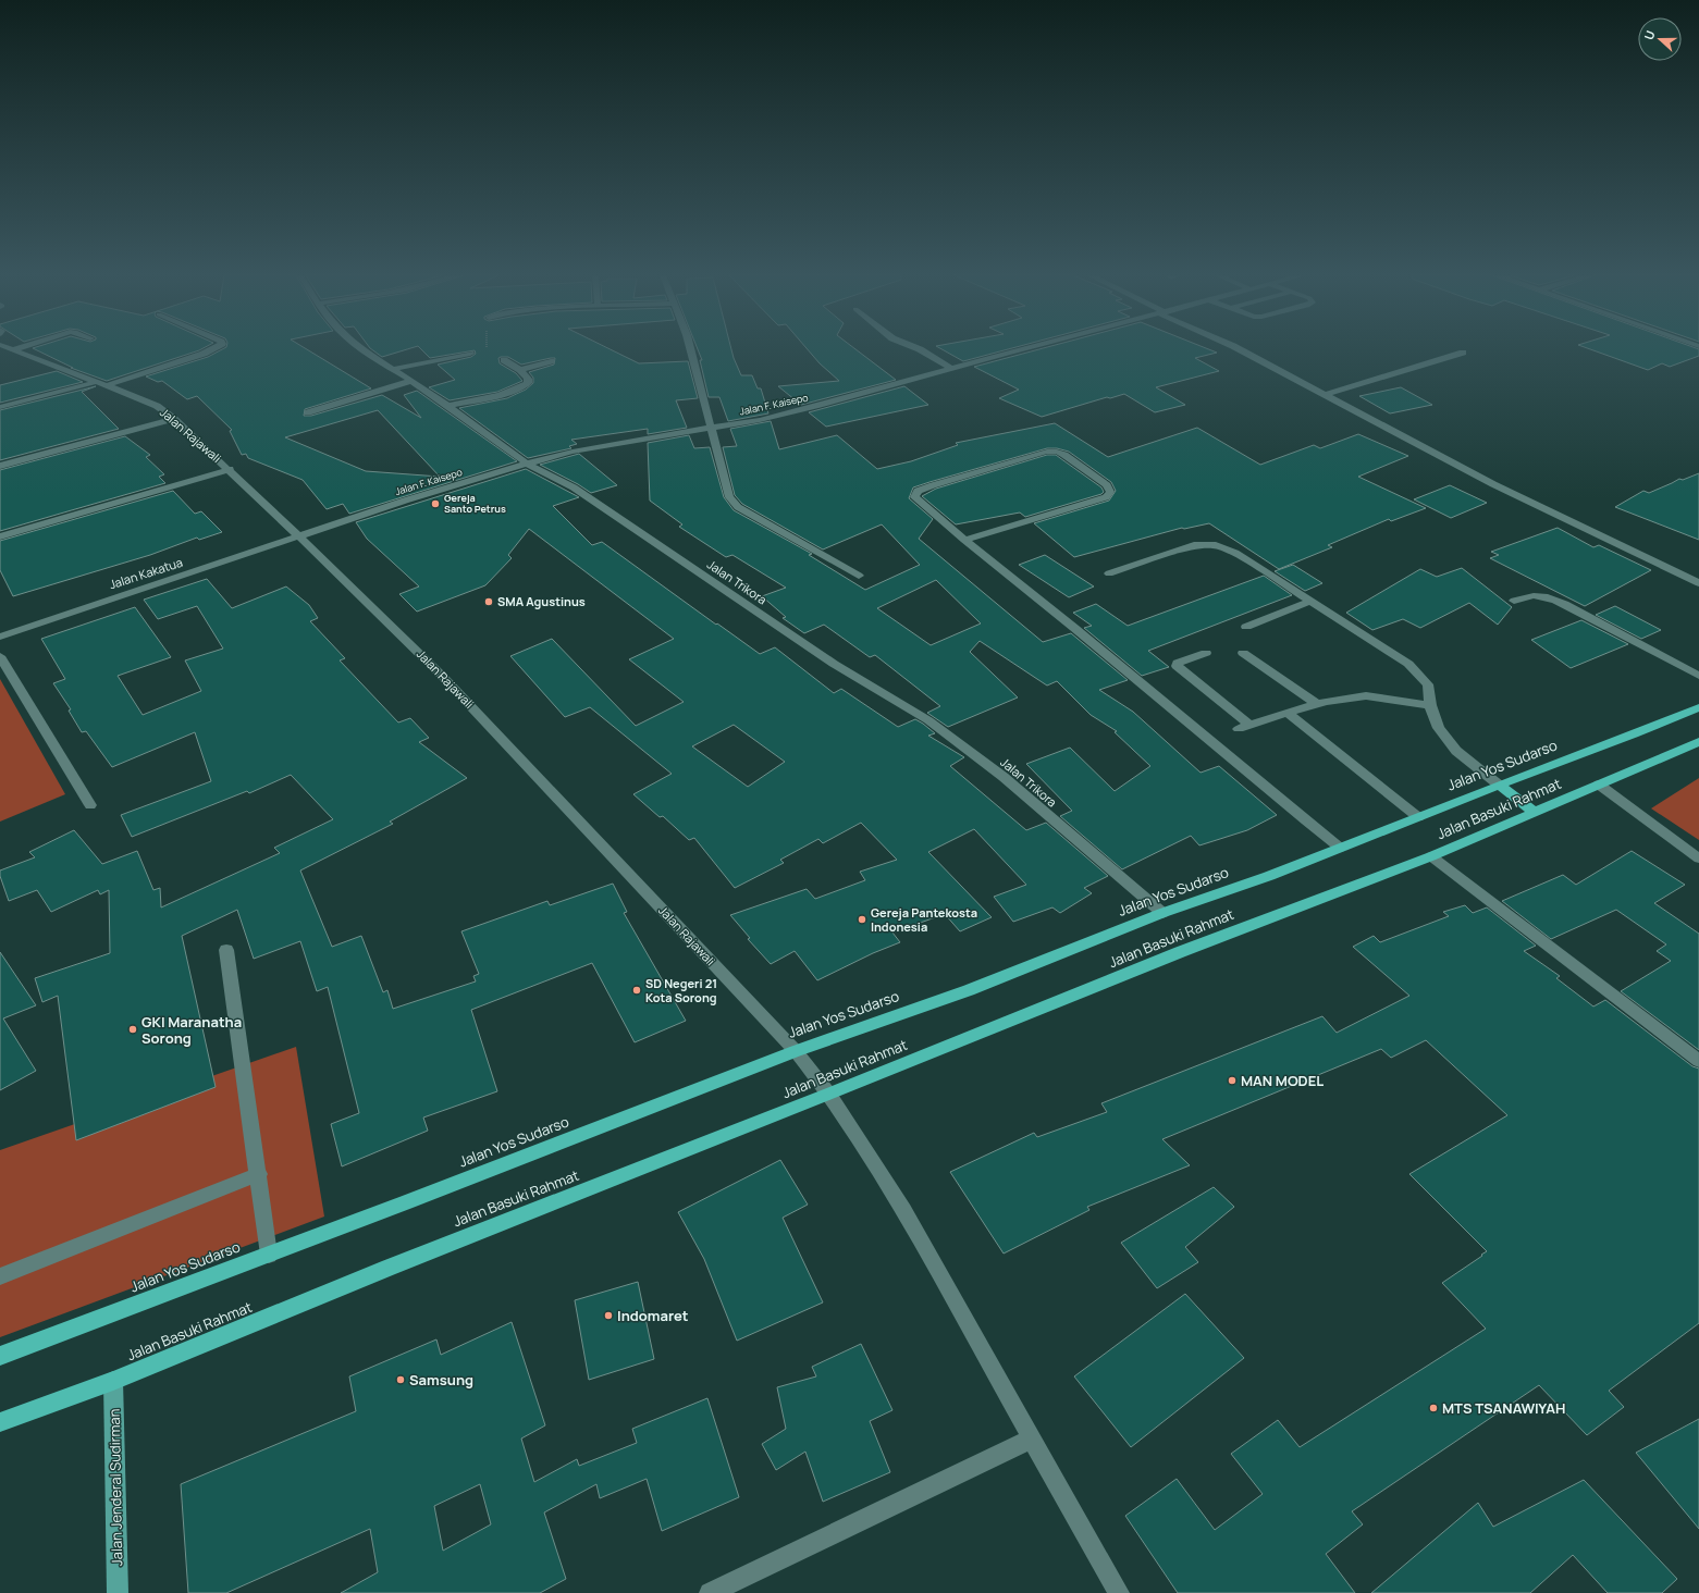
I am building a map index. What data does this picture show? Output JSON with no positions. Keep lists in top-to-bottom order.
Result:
{
  "streets": {
    "highway": ["Jalan Yos Sudarso", "Jalan Basuki Rahmat"],
    "main road": ["Jalan Jenderal Sudirman"],
    "street": [
      "Jalan F. Kaisepo",
      "Jalan Rajawali",
      "Jalan Kakatua",
      "Jalan Trikora"
    ]
  },
  "crossings": [
    ["Jalan F. Kaisepo", "Jalan Rajawali"],
    ["Jalan F. Kaisepo", "Jalan Kakatua"],
    ["Jalan F. Kaisepo", "Jalan Trikora"],
    ["Jalan Rajawali", "Jalan Kakatua"],
    ["Jalan Rajawali", "Jalan Yos Sudarso"],
    ["Jalan Rajawali", "Jalan Basuki Rahmat"],
    ["Jalan Trikora", "Jalan Yos Sudarso"],
    ["Jalan Basuki Rahmat", "Jalan Jenderal Sudirman"]
  ],
  "places": [
    "Gereja Santo Petrus",
    "SMA Agustinus",
    "Gereja Pantekosta Indonesia",
    "SD Negeri 21 Kota Sorong",
    "GKI Maranatha Sorong",
    "MAN MODEL",
    "Indomaret",
    "Samsung",
    "MTS TSANAWIYAH"
  ],
  "north": "left"
}
